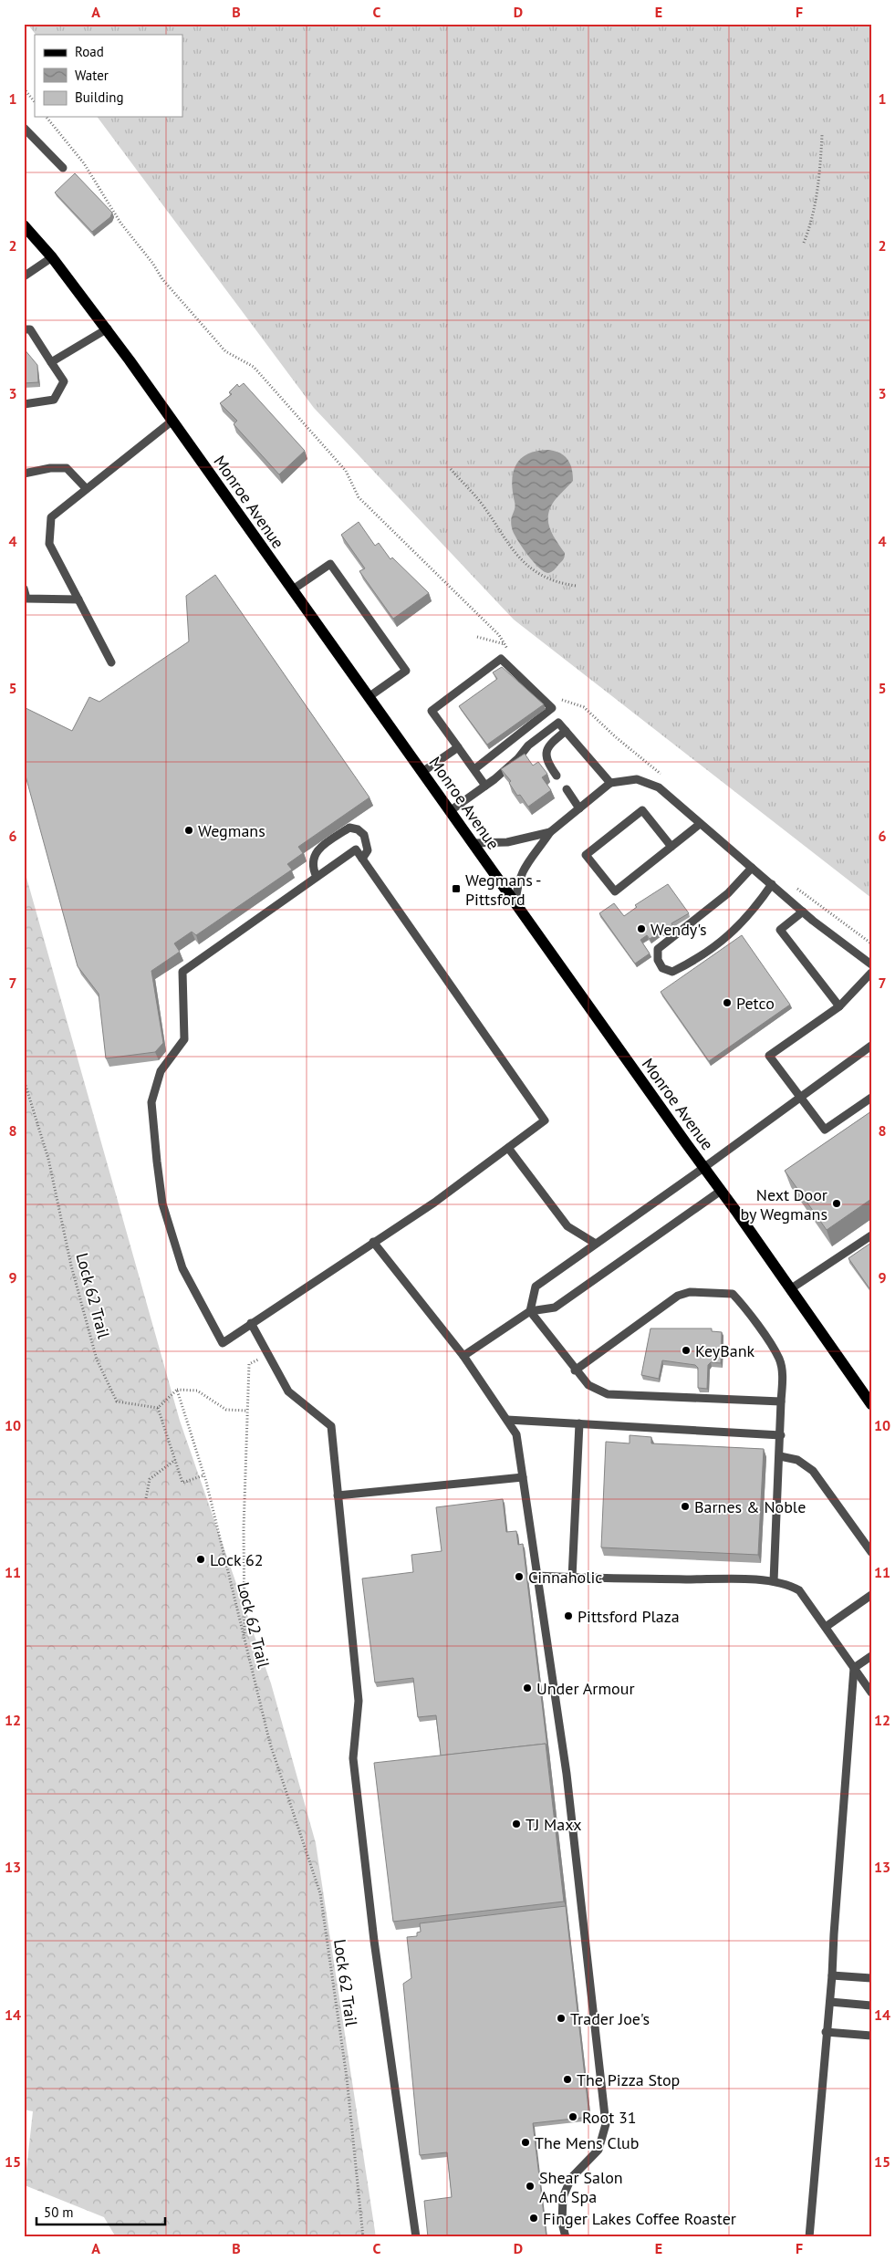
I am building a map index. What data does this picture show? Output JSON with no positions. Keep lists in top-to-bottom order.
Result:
{
  "streets": {
    "main road": ["Monroe Avenue"],
    "path": ["Lock 62 Trail"]
  },
  "places": {
    "other": [
      "Wegmans",
      "Wendy's",
      "Petco",
      "Next Door by Wegmans",
      "KeyBank",
      "Barnes & Noble",
      "Lock 62",
      "Cinnaholic",
      "Pittsford Plaza",
      "Under Armour",
      "TJ Maxx",
      "Trader Joe's",
      "The Pizza Stop",
      "Root 31",
      "The Mens Club",
      "Shear Salon And Spa",
      "Finger Lakes Coffee Roaster"
    ],
    "transit": ["Wegmans - Pittsford"]
  },
  "legend": ["Road", "Water", "Building"],
  "scale_bar": "50 m",
  "grid": {
    "columns": [
      "A",
      "B",
      "C",
      "D",
      "E",
      "F"
    ],
    "rows": [
      "1",
      "2",
      "3",
      "4",
      "5",
      "6",
      "7",
      "8",
      "9",
      "10",
      "11",
      "12",
      "13",
      "14",
      "15"
    ]
  }
}
